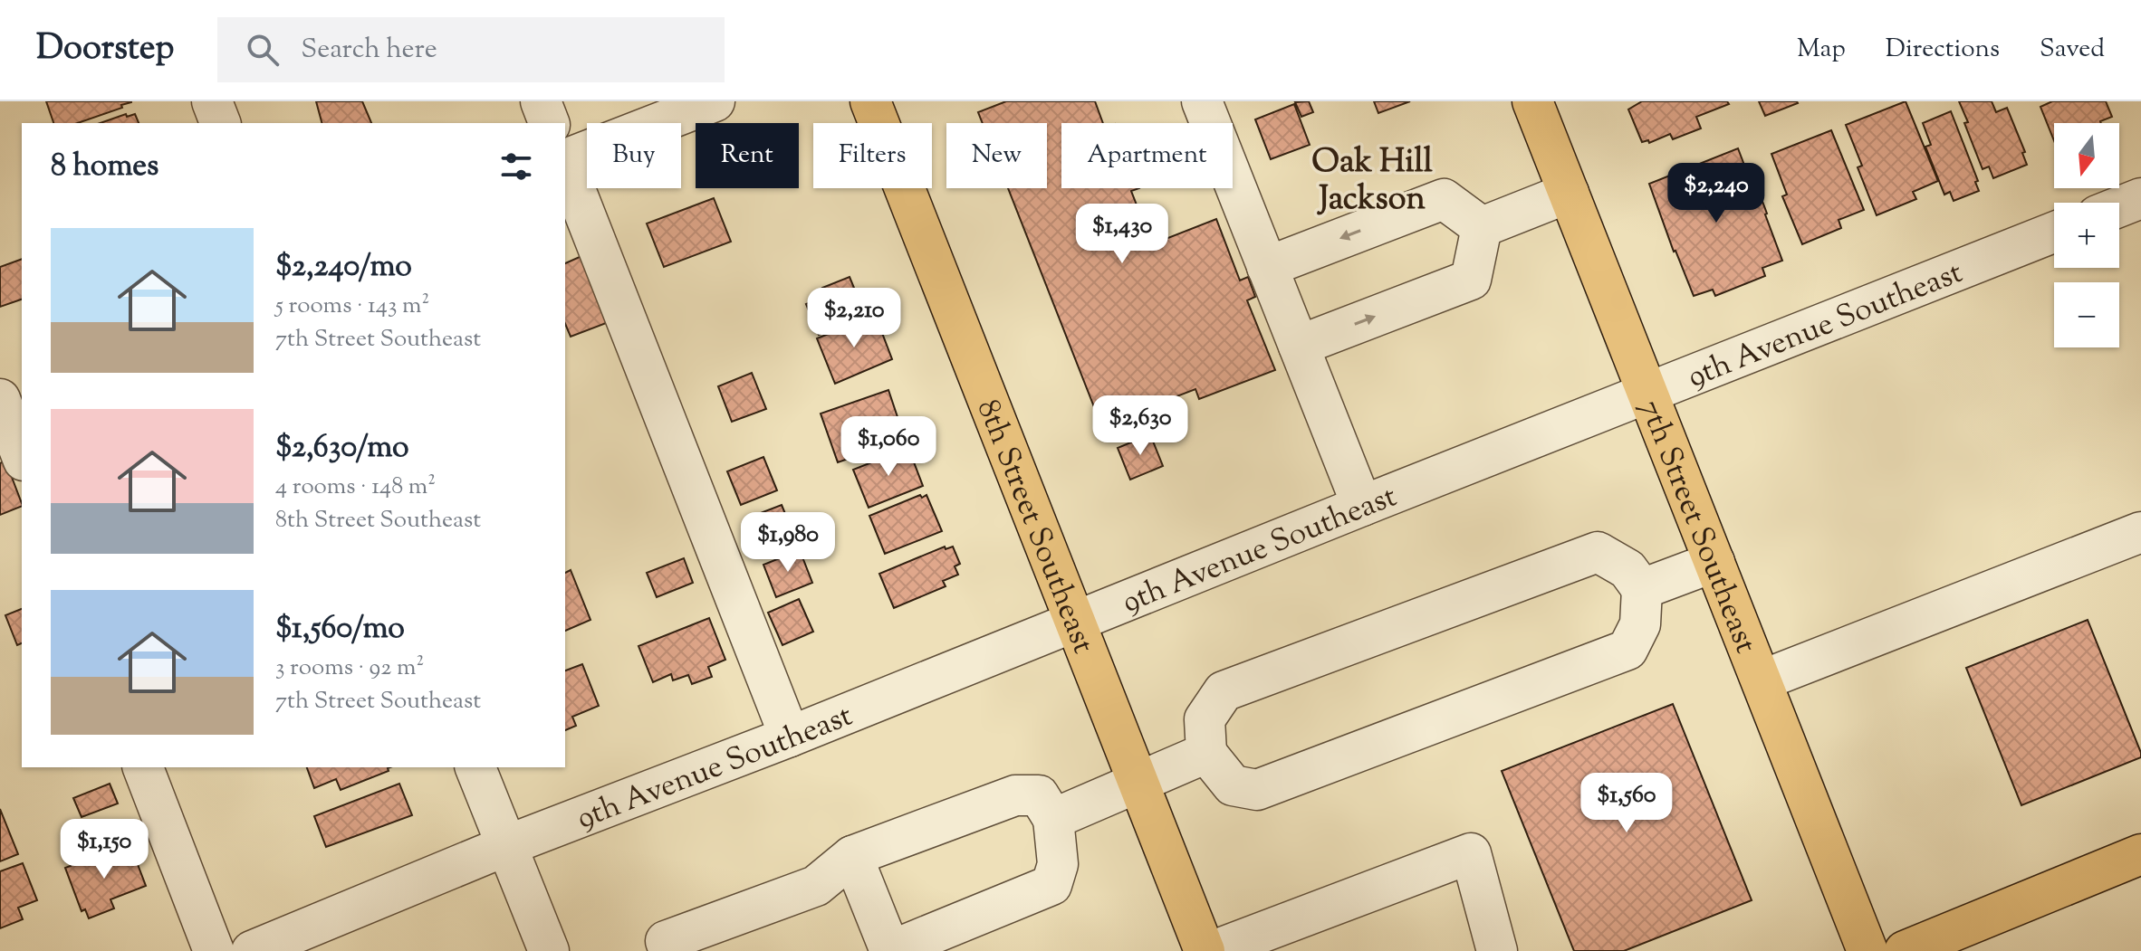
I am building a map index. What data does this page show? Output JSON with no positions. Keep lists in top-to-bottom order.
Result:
{
  "streets": {
    "main road": ["8th Street Southeast", "7th Street Southeast"],
    "street": ["9th Avenue Southeast"]
  },
  "crossings": [
    ["9th Avenue Southeast", "8th Street Southeast"],
    ["9th Avenue Southeast", "7th Street Southeast"]
  ],
  "districts": ["Oak Hill Jackson"],
  "north": "bottom",
  "page": {
    "header": "Doorstep",
    "search": "Search here",
    "nav": ["Map", "Directions", "Saved"],
    "map_buttons": ["+", "−"],
    "chip": [
      "Buy",
      "Rent",
      "Filters",
      "New",
      "Apartment"
    ],
    "heading": "8 homes",
    "price": [
      "$2,240",
      "$1,430",
      "$2,210",
      "$2,630",
      "$1,060",
      "$1,980",
      "$1,560",
      "$1,150"
    ],
    "list": [
      {
        "name": "$2,240/mo",
        "note": "5 rooms · 143 m² · 7th Street Southeast"
      },
      {
        "name": "$2,630/mo",
        "note": "4 rooms · 148 m² · 8th Street Southeast"
      },
      {
        "name": "$1,560/mo",
        "note": "3 rooms · 92 m² · 7th Street Southeast"
      }
    ]
  }
}
